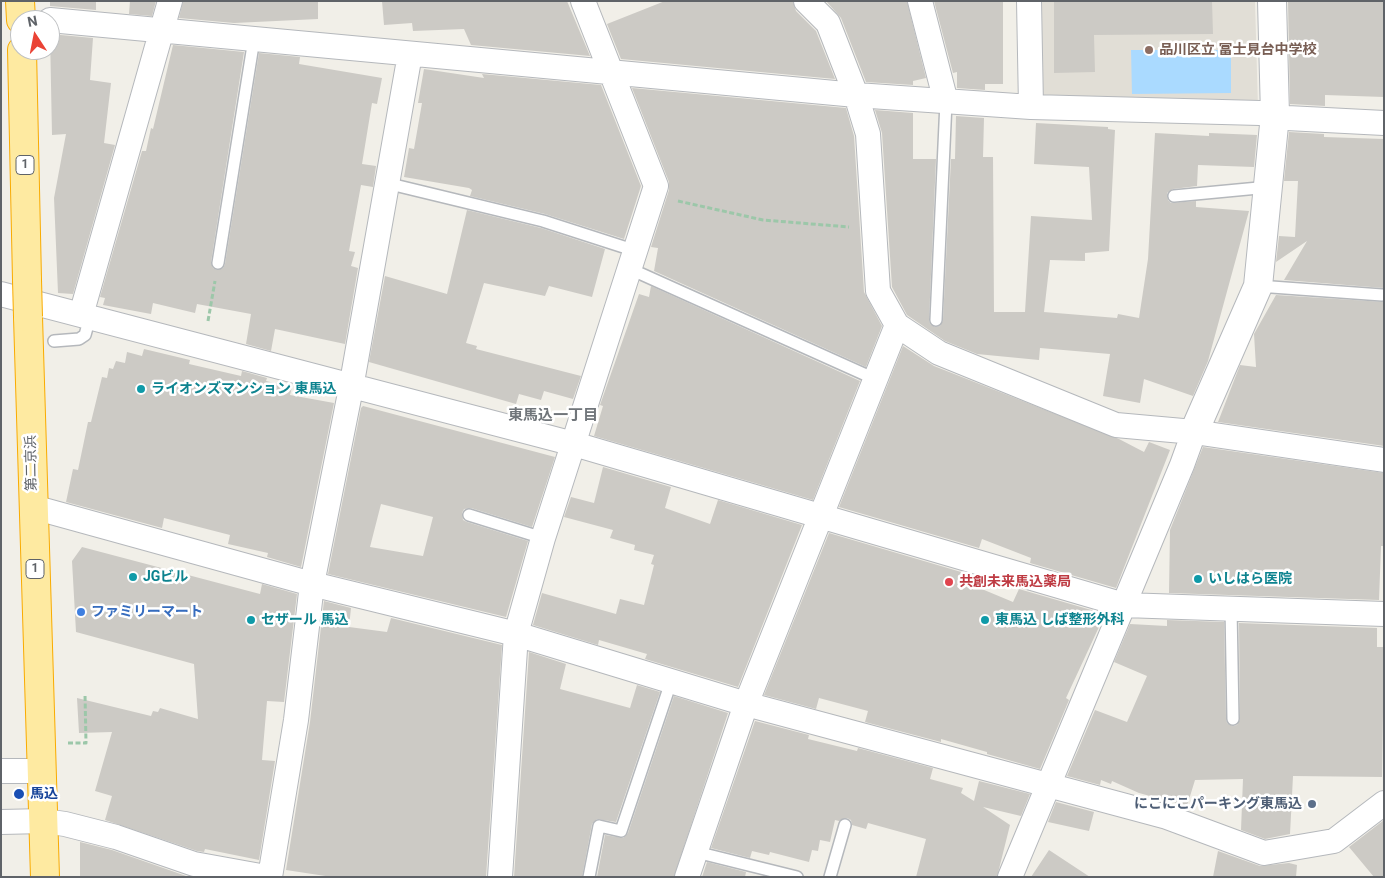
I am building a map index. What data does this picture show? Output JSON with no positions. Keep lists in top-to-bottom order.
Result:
{
  "streets": {
    "highway": ["1", "第二京浜"]
  },
  "districts": ["東馬込一丁目"],
  "places": [
    "品川区立 冨士見台中学校",
    "ライオンズマンション 東馬込",
    "JGビル",
    "いしはら医院",
    "共創未来馬込薬局",
    "ファミリーマート",
    "セザール 馬込",
    "東馬込 しば整形外科",
    "馬込",
    "にこにこパーキング東馬込"
  ],
  "north": "top"
}
